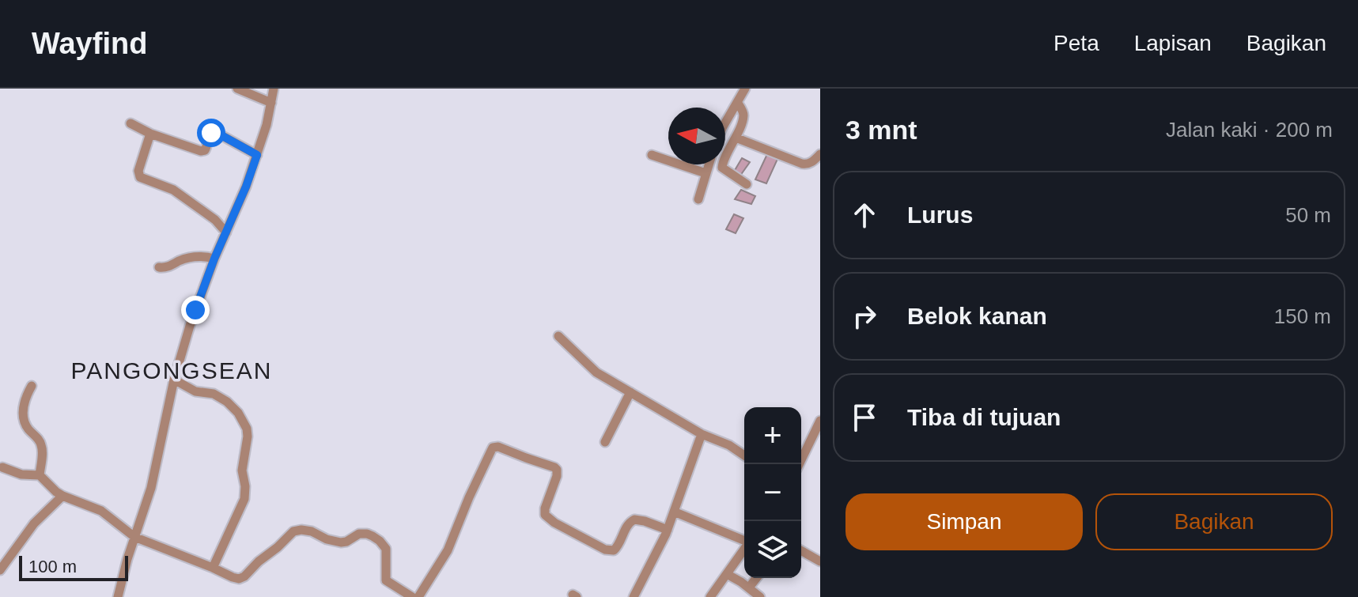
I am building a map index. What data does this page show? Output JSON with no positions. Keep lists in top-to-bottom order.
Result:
{
  "districts": ["PANGONGSEAN"],
  "scale_bar": "100 m",
  "north": "left",
  "page": {
    "header": "Wayfind",
    "nav": ["Peta", "Lapisan", "Bagikan"],
    "heading": ["3 mnt", "Jalan kaki · 200 m"],
    "list": [
      ["Lurus", "50 m"],
      ["Belok kanan", "150 m"],
      "Tiba di tujuan"
    ],
    "map_buttons": ["+", "−"],
    "buttons": ["Simpan", "Bagikan"],
    "scale": "100 m"
  }
}
